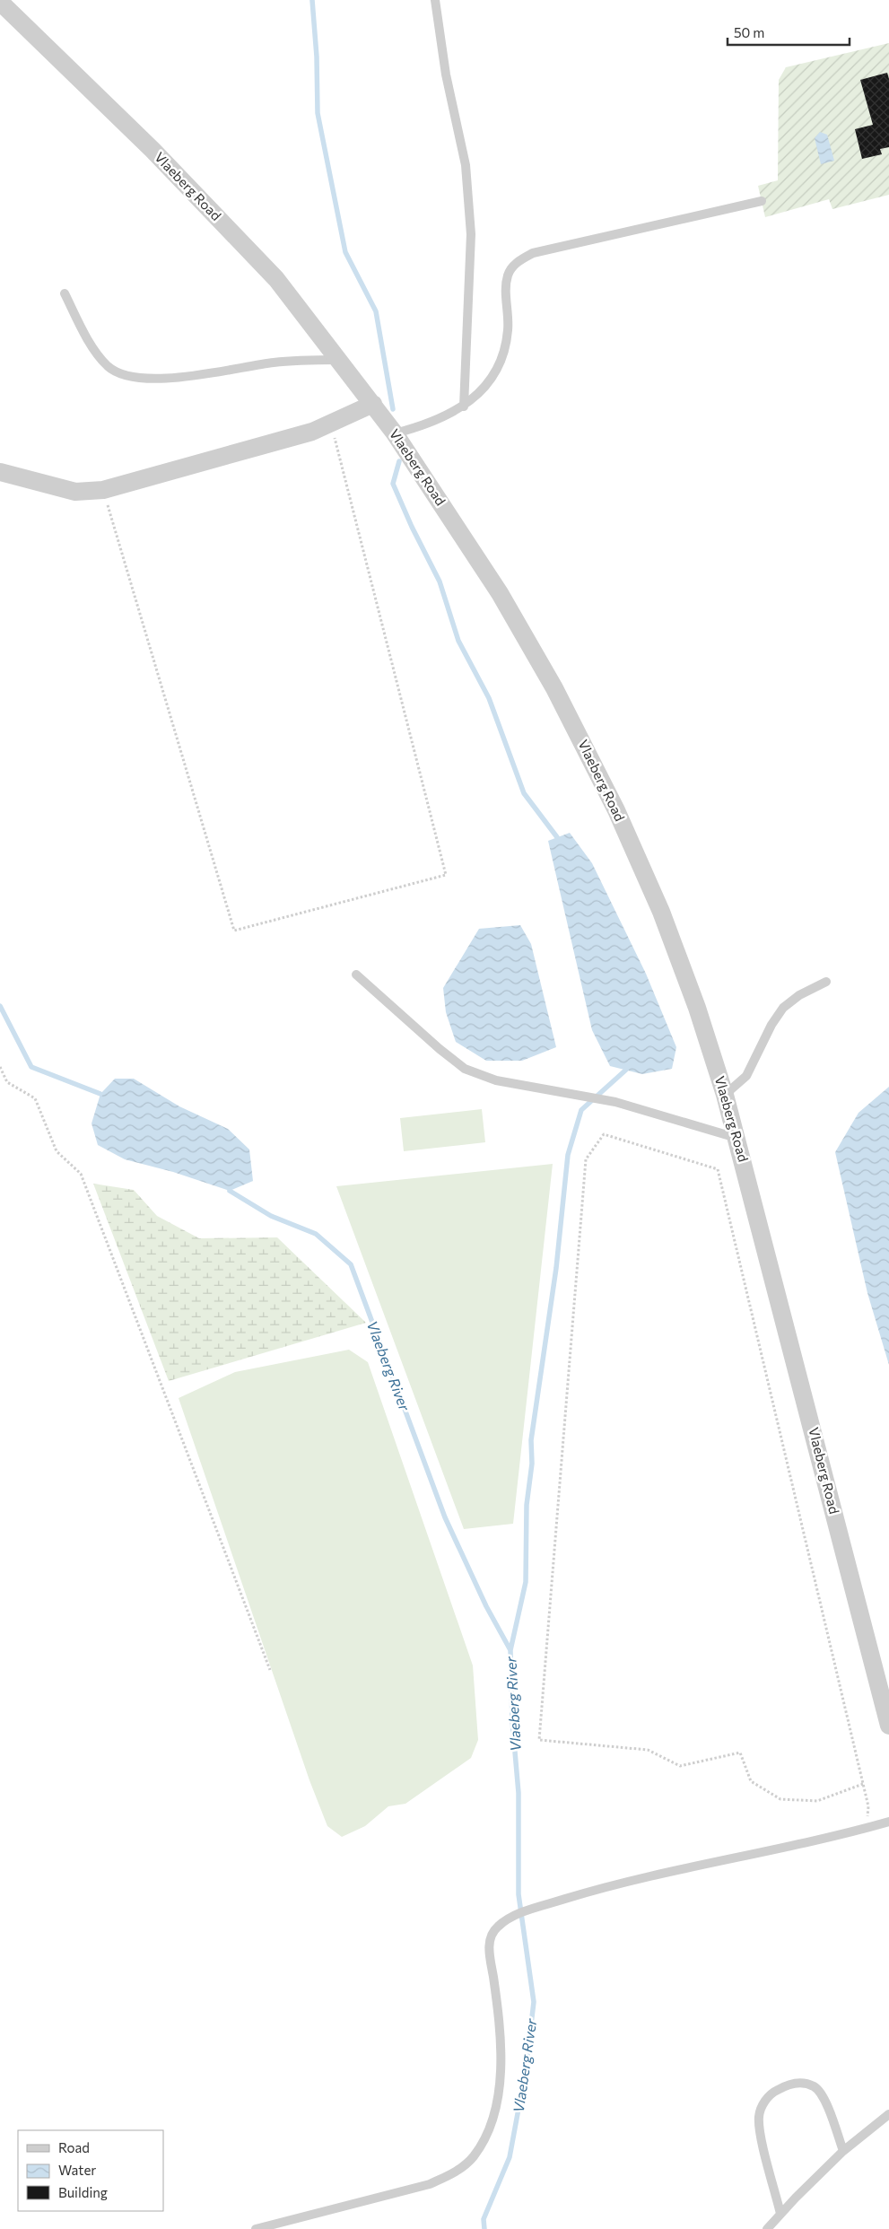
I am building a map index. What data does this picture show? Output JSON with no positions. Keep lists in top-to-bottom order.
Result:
{
  "streets": {
    "street": ["Vlaeberg Road"]
  },
  "water": ["Vlaeberg River"],
  "legend": ["Road", "Water", "Building"],
  "scale_bar": "50 m"
}
